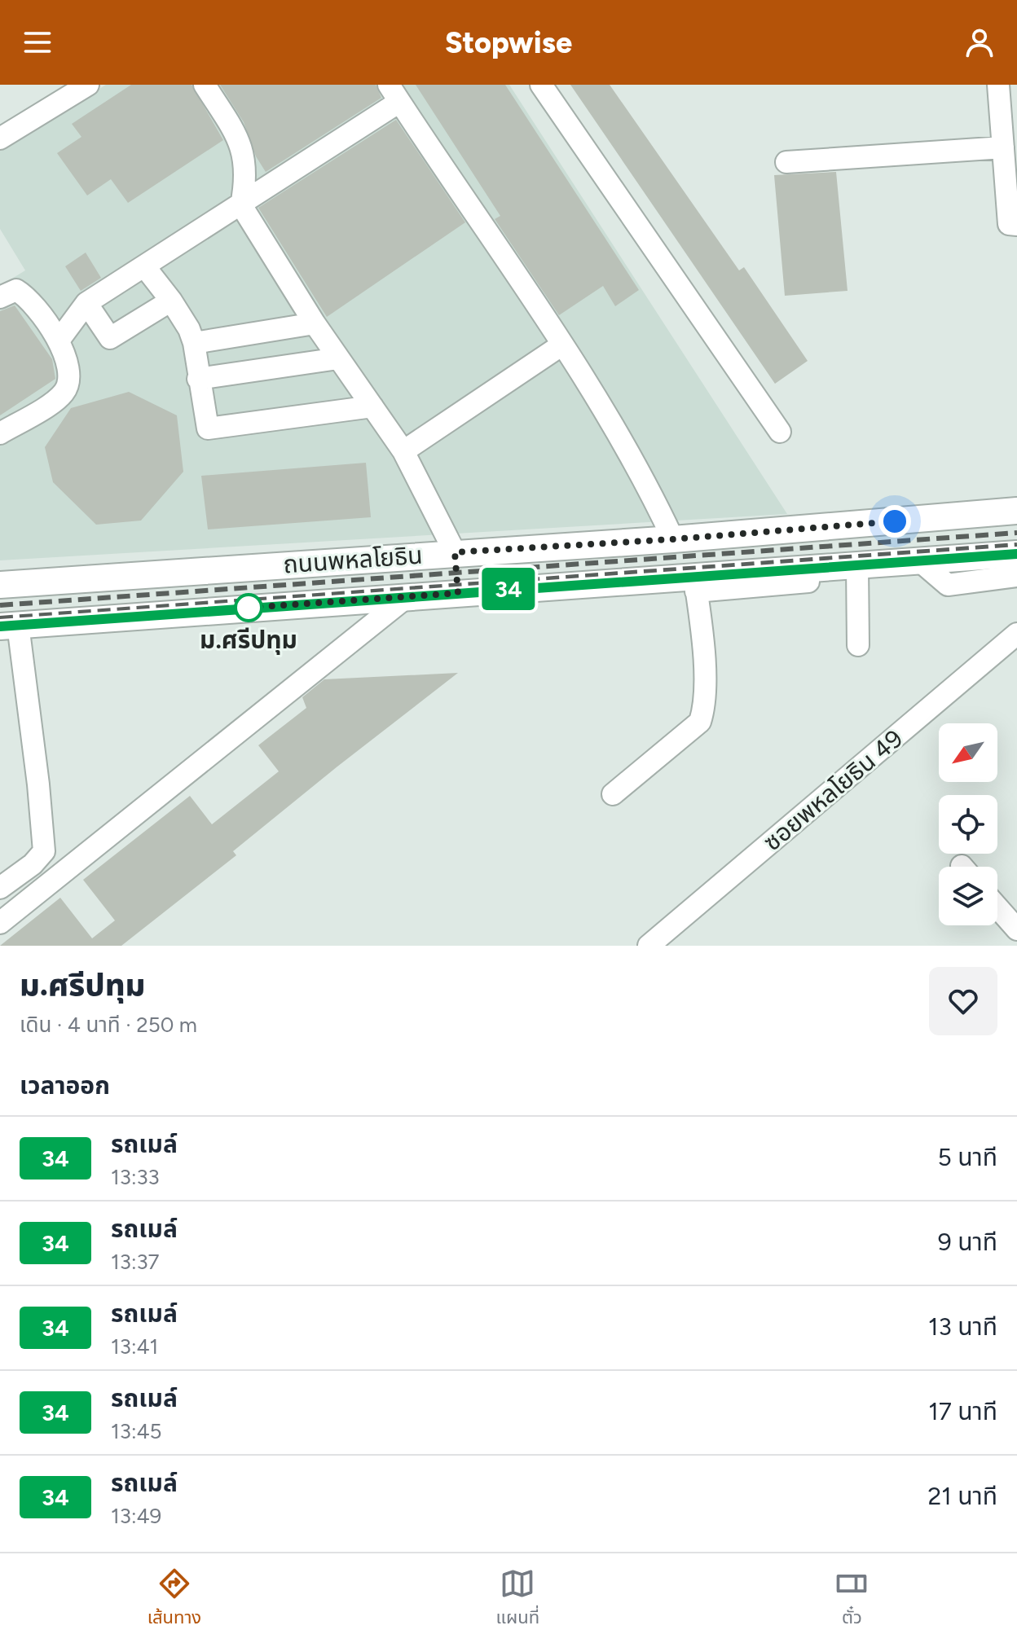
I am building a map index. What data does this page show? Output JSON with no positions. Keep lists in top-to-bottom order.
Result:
{
  "streets": {
    "main road": ["ถนนพหลโยธิน"],
    "street": ["ซอยพหลโยธิน 49"]
  },
  "places": ["ม.ศรีปทุม"],
  "lines": ["bus line 34"],
  "north": "bottom left",
  "page": {
    "header": "Stopwise",
    "on_map": "34",
    "heading": [
      ["ม.ศรีปทุม", "เดิน · 4 นาที · 250 m"],
      "เวลาออก"
    ],
    "list": [
      {
        "mark": "34",
        "name": "รถเมล์",
        "note": "13:33",
        "value": "5 นาที"
      },
      {
        "mark": "34",
        "name": "รถเมล์",
        "note": "13:37",
        "value": "9 นาที"
      },
      {
        "mark": "34",
        "name": "รถเมล์",
        "note": "13:41",
        "value": "13 นาที"
      },
      {
        "mark": "34",
        "name": "รถเมล์",
        "note": "13:45",
        "value": "17 นาที"
      },
      {
        "mark": "34",
        "name": "รถเมล์",
        "note": "13:49",
        "value": "21 นาที"
      }
    ],
    "tabs": ["เส้นทาง", "แผนที่", "ตั๋ว"]
  }
}
